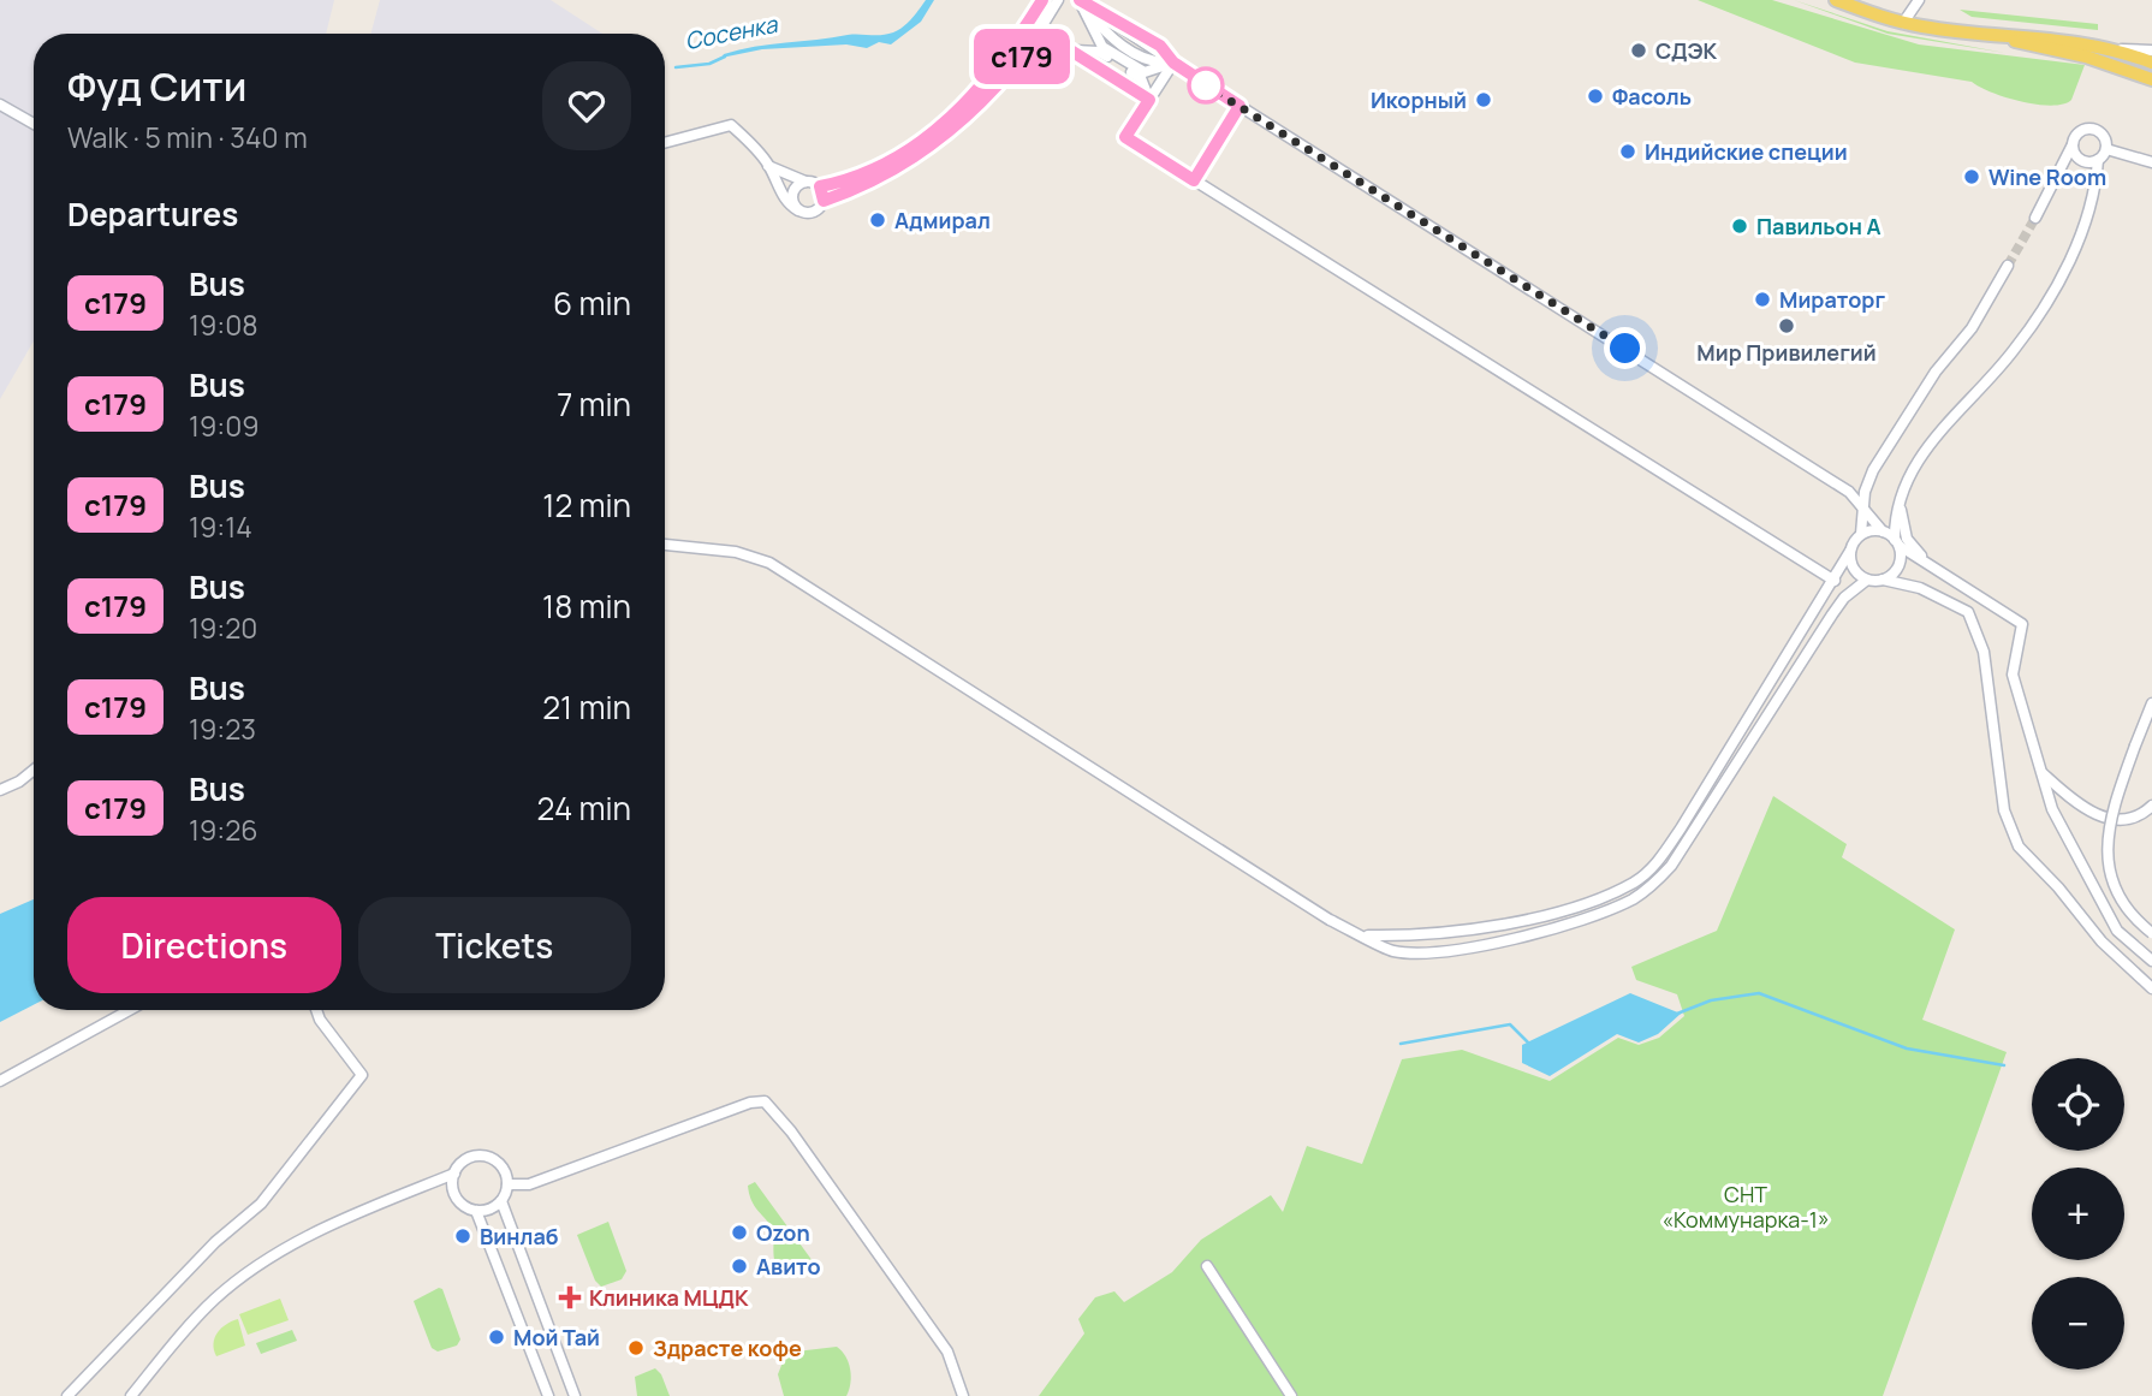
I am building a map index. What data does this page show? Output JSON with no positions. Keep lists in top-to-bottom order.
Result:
{
  "water": ["Сосенка"],
  "parks": ["СНТ «Коммунарка-1»"],
  "places": {
    "other": [
      "СДЭК",
      "Фасоль",
      "Икорный",
      "Индийские специи",
      "Wine Room",
      "Адмирал",
      "Павильон А",
      "Мираторг",
      "Мир Привилегий",
      "Ozon",
      "Винлаб",
      "Авито",
      "Мой Тай",
      "Здрасте кофе"
    ],
    "health": ["Клиника МЦДК"]
  },
  "lines": ["bus line с179"],
  "page": {
    "on_map": "с179",
    "heading": [
      ["Фуд Сити", "Walk · 5 min · 340 m"],
      "Departures"
    ],
    "list": [
      {
        "mark": "с179",
        "name": "Bus",
        "note": "19:08",
        "value": "6 min"
      },
      {
        "mark": "с179",
        "name": "Bus",
        "note": "19:09",
        "value": "7 min"
      },
      {
        "mark": "с179",
        "name": "Bus",
        "note": "19:14",
        "value": "12 min"
      },
      {
        "mark": "с179",
        "name": "Bus",
        "note": "19:20",
        "value": "18 min"
      },
      {
        "mark": "с179",
        "name": "Bus",
        "note": "19:23",
        "value": "21 min"
      },
      {
        "mark": "с179",
        "name": "Bus",
        "note": "19:26",
        "value": "24 min"
      }
    ],
    "buttons": ["Directions", "Tickets"],
    "map_buttons": ["+", "−"]
  }
}
